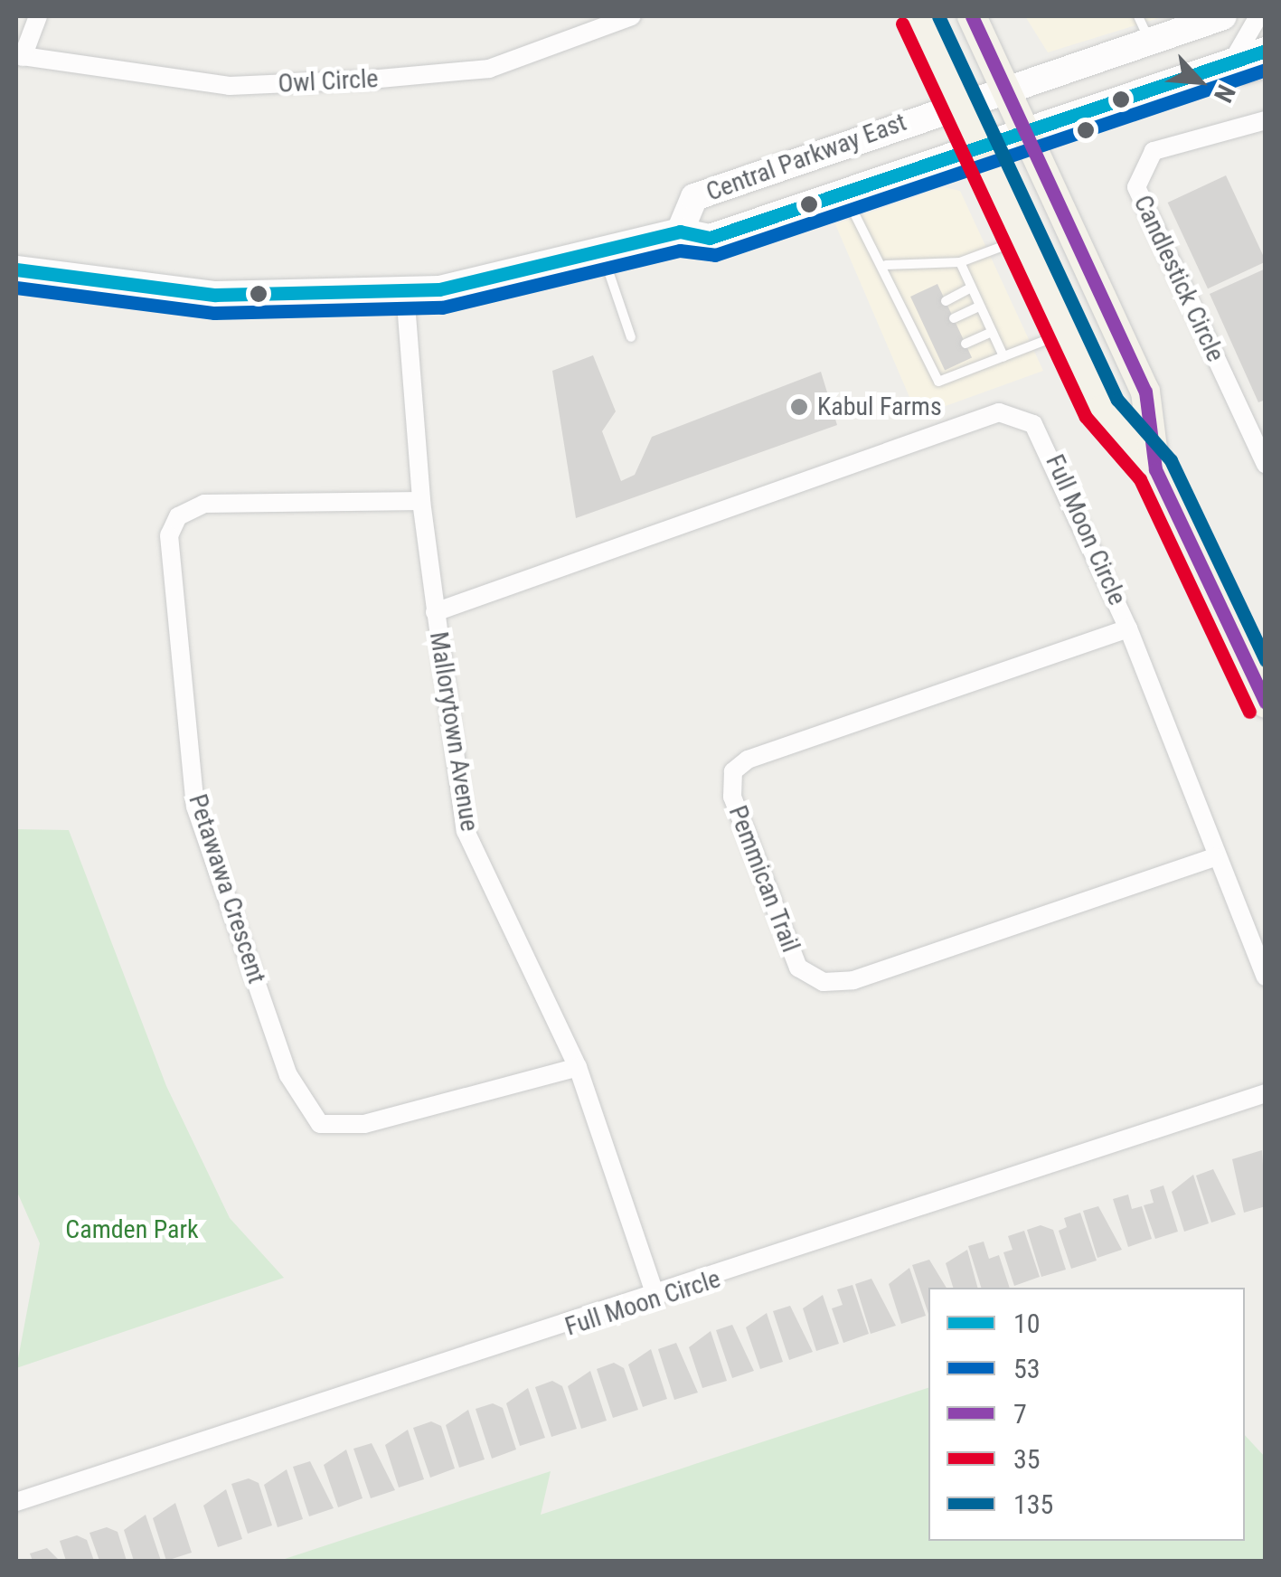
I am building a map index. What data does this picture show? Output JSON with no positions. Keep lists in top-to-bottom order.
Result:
{
  "streets": {
    "street": [
      "Owl Circle",
      "Central Parkway East",
      "Candlestick Circle",
      "Full Moon Circle",
      "Mallorytown Avenue",
      "Pemmican Trail",
      "Petawawa Crescent"
    ]
  },
  "crossings": [
    ["Central Parkway East", "Mallorytown Avenue"],
    ["Full Moon Circle", "Mallorytown Avenue"],
    ["Full Moon Circle", "Pemmican Trail"],
    ["Mallorytown Avenue", "Petawawa Crescent"]
  ],
  "parks": ["Camden Park"],
  "places": ["Kabul Farms"],
  "lines": [
    "transit line 7",
    "transit line 135",
    "transit line 35",
    "transit line 10",
    "transit line 53"
  ],
  "legend": [
    "10",
    "53",
    "7",
    "35",
    "135"
  ],
  "north": "bottom right"
}
